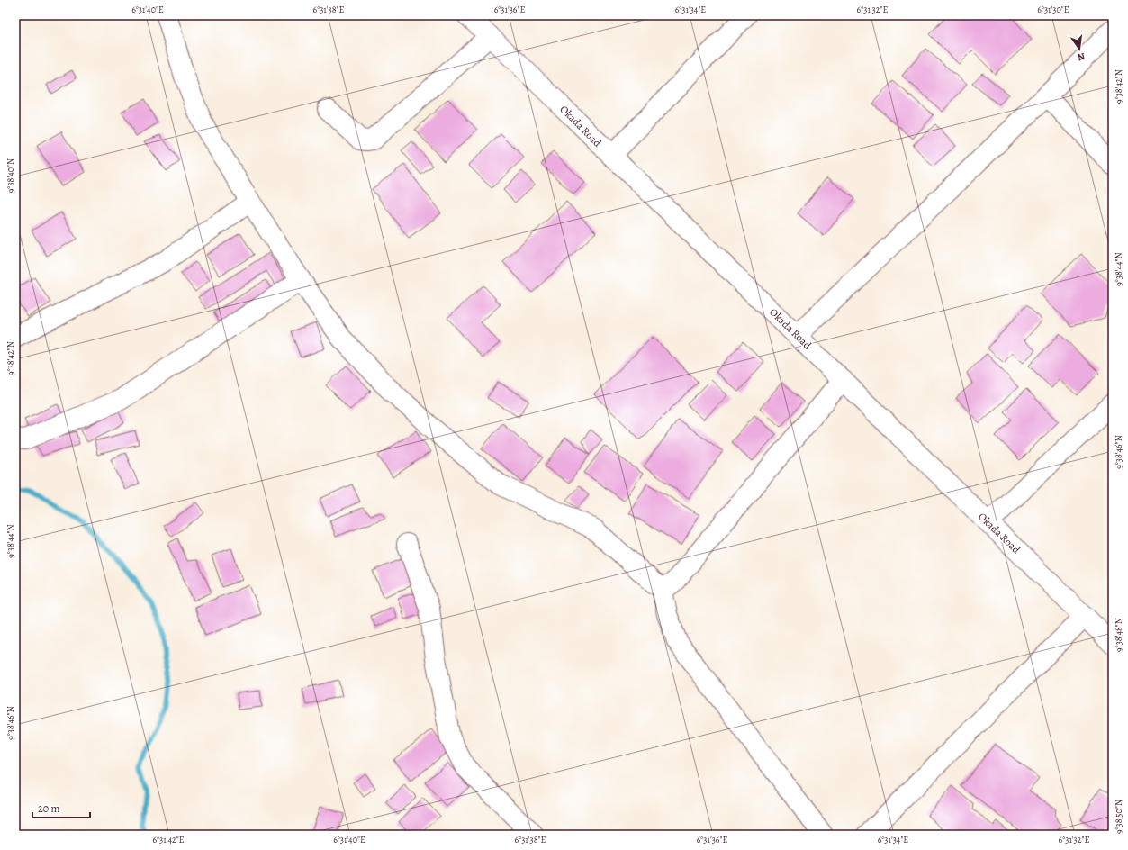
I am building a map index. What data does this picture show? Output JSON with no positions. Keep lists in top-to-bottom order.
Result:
{
  "streets": {
    "street": ["Okada Road"]
  },
  "scale_bar": "20 m",
  "north": "bottom",
  "coordinates": [
    "6°31'40\"E",
    "6°31'38\"E",
    "6°31'36\"E",
    "6°31'34\"E",
    "6°31'32\"E",
    "6°31'30\"E",
    "9°38'42\"N",
    "9°38'40\"N",
    "9°38'44\"N",
    "9°38'46\"N",
    "9°38'48\"N",
    "9°38'50\"N",
    "6°31'42\"E"
  ]
}
